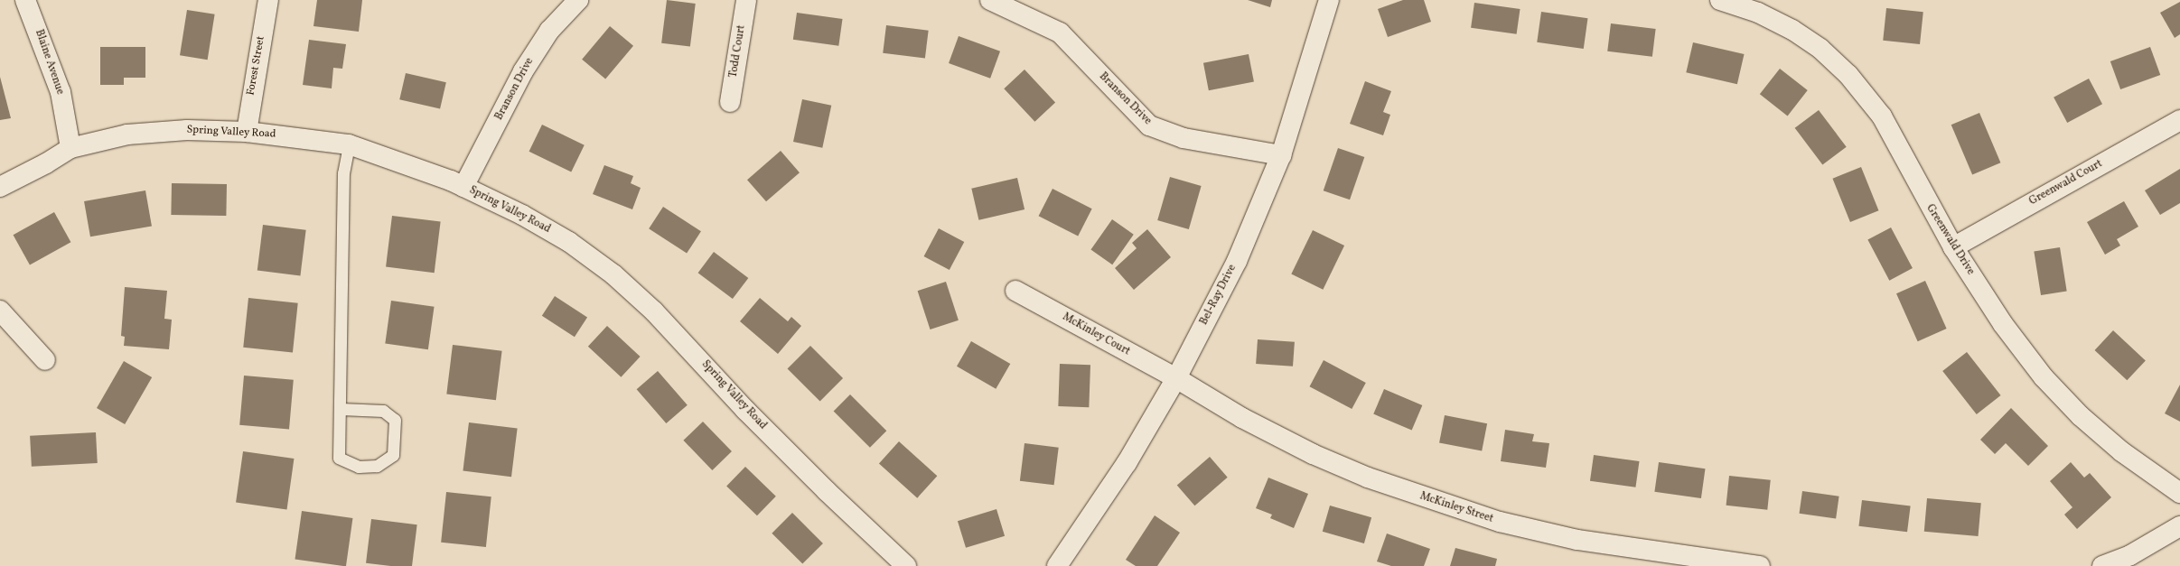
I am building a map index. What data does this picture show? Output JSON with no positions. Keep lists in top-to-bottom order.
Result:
{
  "streets": {
    "street": [
      "Todd Court",
      "Blaine Avenue",
      "Forest Street",
      "Branson Drive",
      "Spring Valley Road",
      "Greenwald Court",
      "Greenwald Drive",
      "Bel-Ray Drive",
      "McKinley Court",
      "McKinley Street"
    ]
  },
  "crossings": [
    ["Blaine Avenue", "Spring Valley Road"],
    ["Forest Street", "Spring Valley Road"],
    ["Branson Drive", "Spring Valley Road"],
    ["Branson Drive", "Bel-Ray Drive"],
    ["Greenwald Court", "Greenwald Drive"],
    ["Bel-Ray Drive", "McKinley Court"],
    ["Bel-Ray Drive", "McKinley Street"],
    ["McKinley Court", "McKinley Street"]
  ]
}
